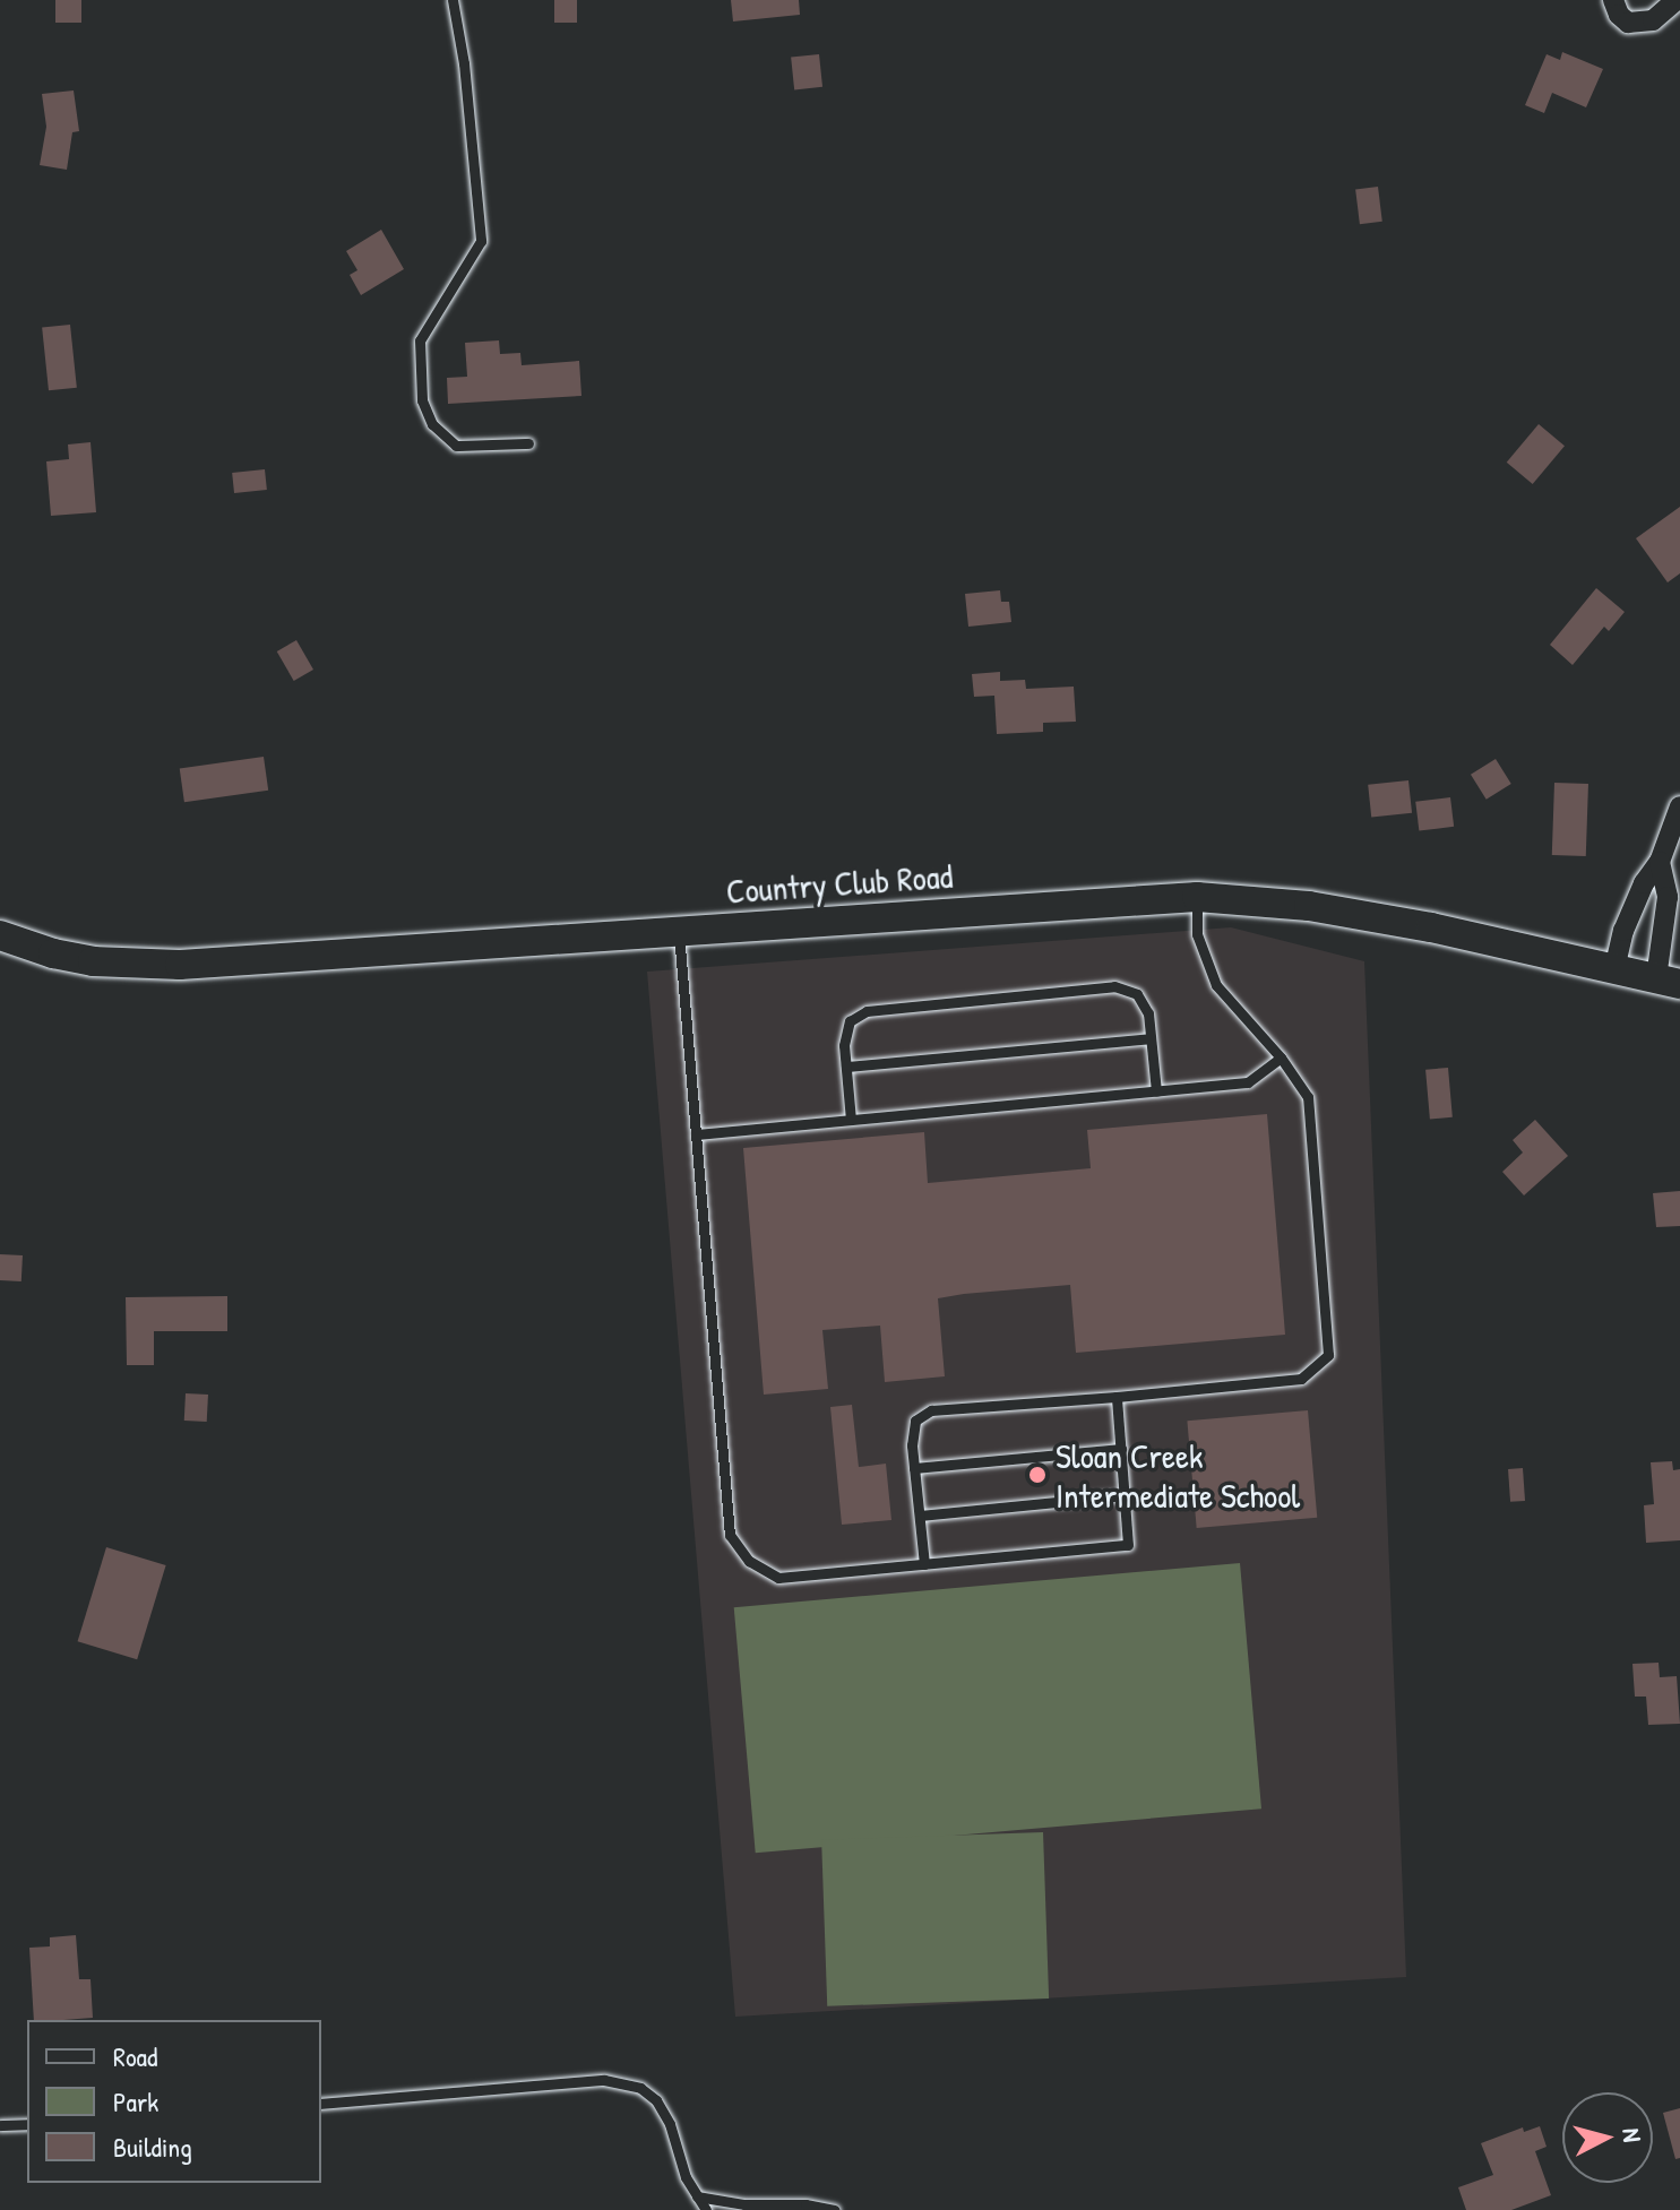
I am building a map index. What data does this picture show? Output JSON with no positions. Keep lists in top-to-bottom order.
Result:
{
  "streets": {
    "main road": ["Country Club Road"]
  },
  "places": ["Sloan Creek Intermediate School"],
  "legend": ["Road", "Park", "Building"],
  "north": "right"
}
